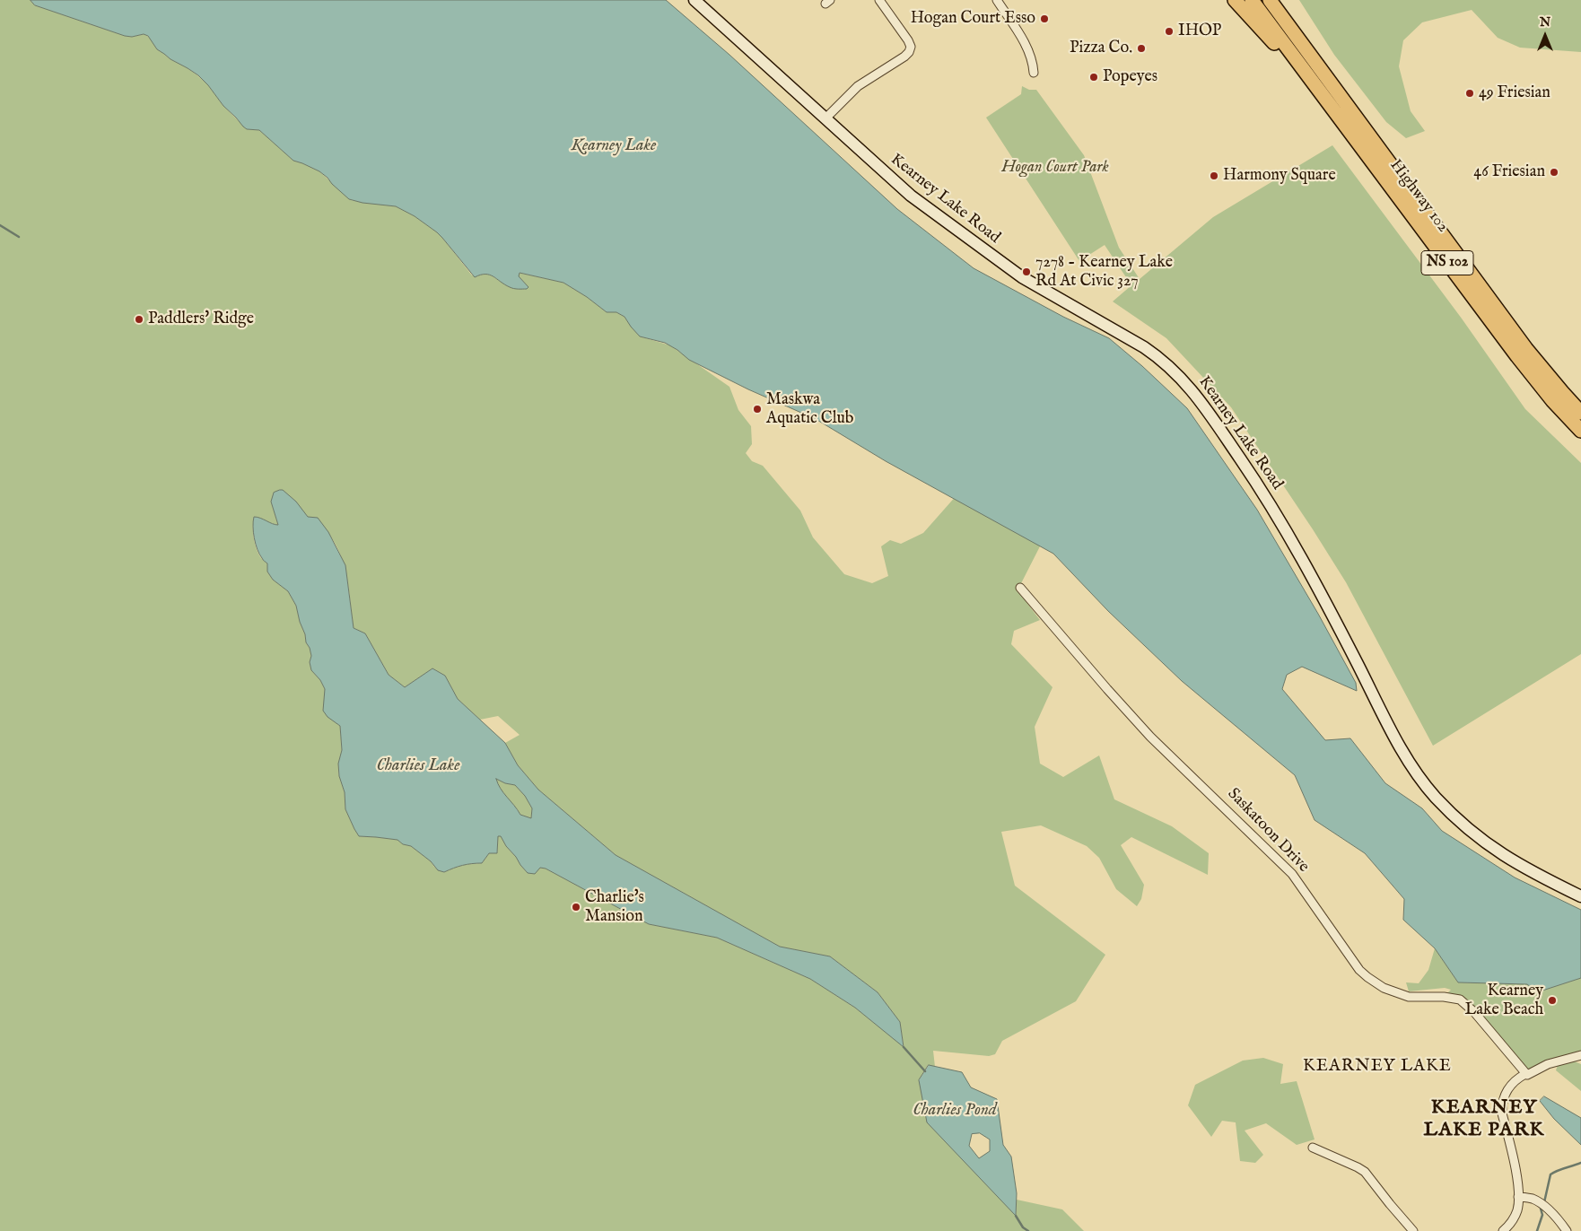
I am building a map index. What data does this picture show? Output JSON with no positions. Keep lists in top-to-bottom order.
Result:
{
  "streets": {
    "highway": ["Highway 102", "NS 102"],
    "main road": ["Kearney Lake Road"],
    "street": ["Saskatoon Drive"]
  },
  "districts": ["KEARNEY LAKE", "KEARNEY LAKE PARK"],
  "water": ["Kearney Lake", "Charlies Lake", "Charlies Pond"],
  "parks": ["Hogan Court Park"],
  "places": [
    "Hogan Court Esso",
    "IHOP",
    "Pizza Co.",
    "Popeyes",
    "49 Friesian",
    "46 Friesian",
    "Harmony Square",
    "7278 - Kearney Lake Rd At Civic 327",
    "Paddlers' Ridge",
    "Maskwa Aquatic Club",
    "Charlie's Mansion",
    "Kearney Lake Beach"
  ],
  "north": "top"
}
